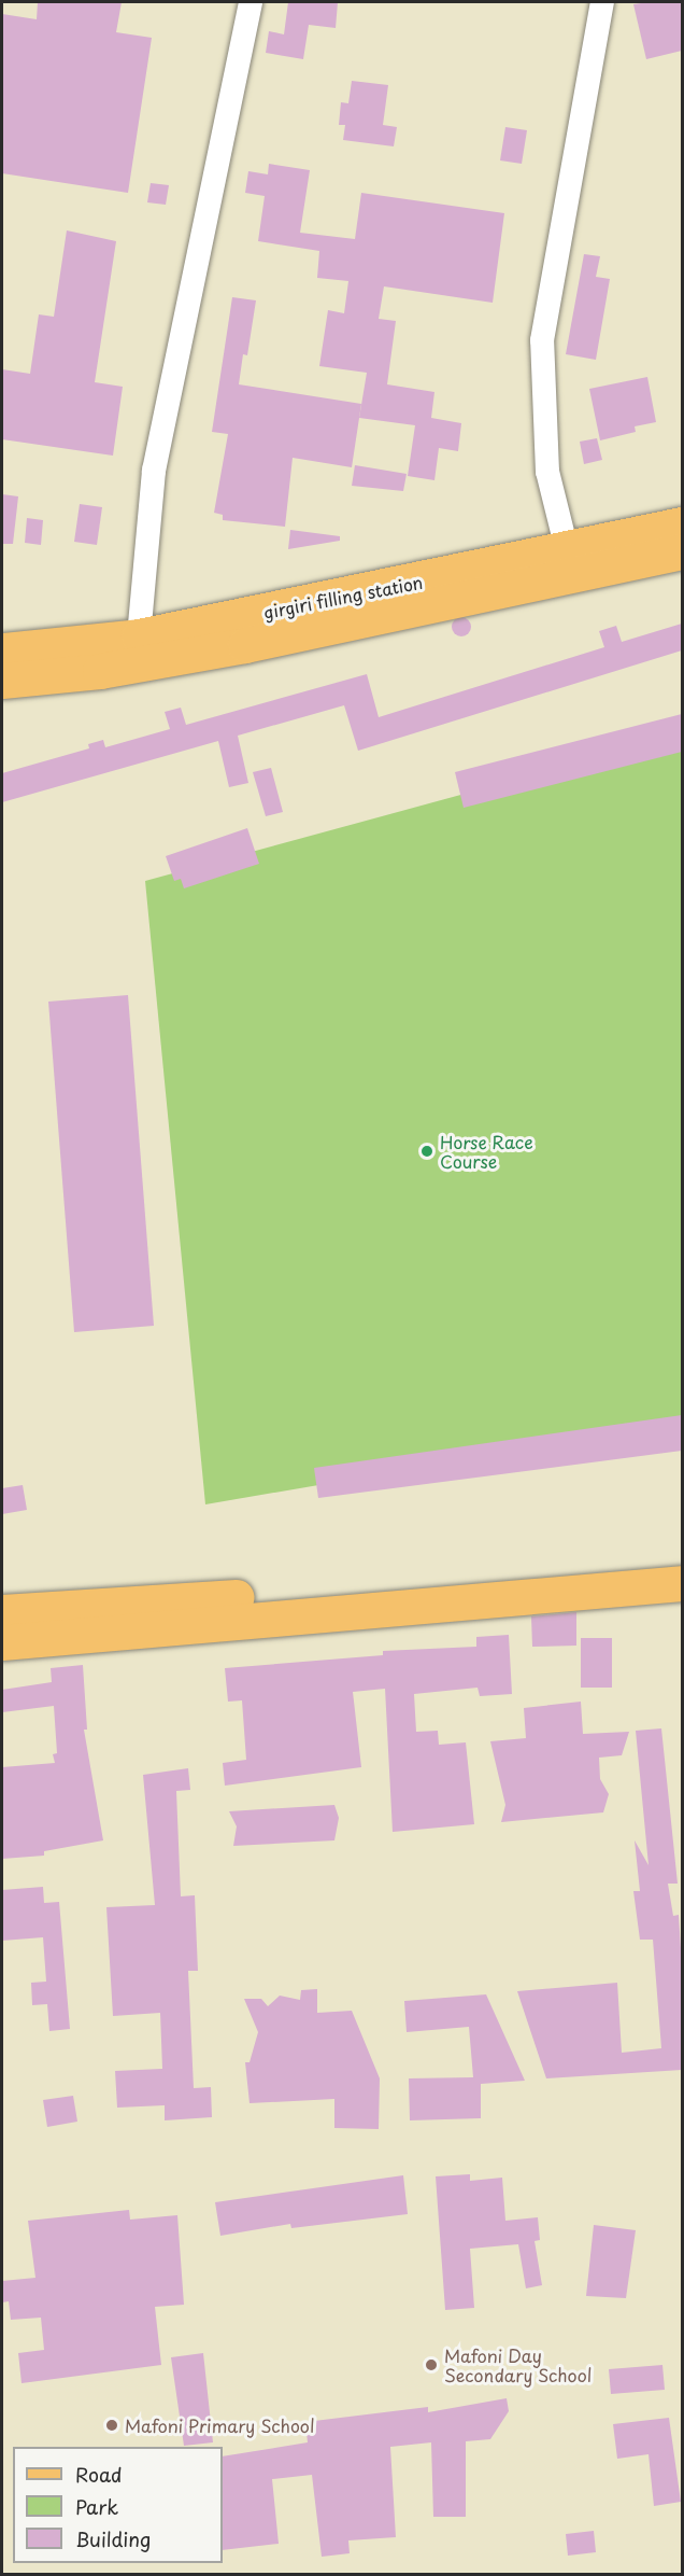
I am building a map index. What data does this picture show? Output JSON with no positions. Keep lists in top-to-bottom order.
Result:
{
  "streets": {
    "main road": ["girgiri filling station"]
  },
  "places": ["Horse Race Course", "Mafoni Day Secondary School", "Mafoni Primary School"],
  "legend": ["Road", "Park", "Building"]
}
